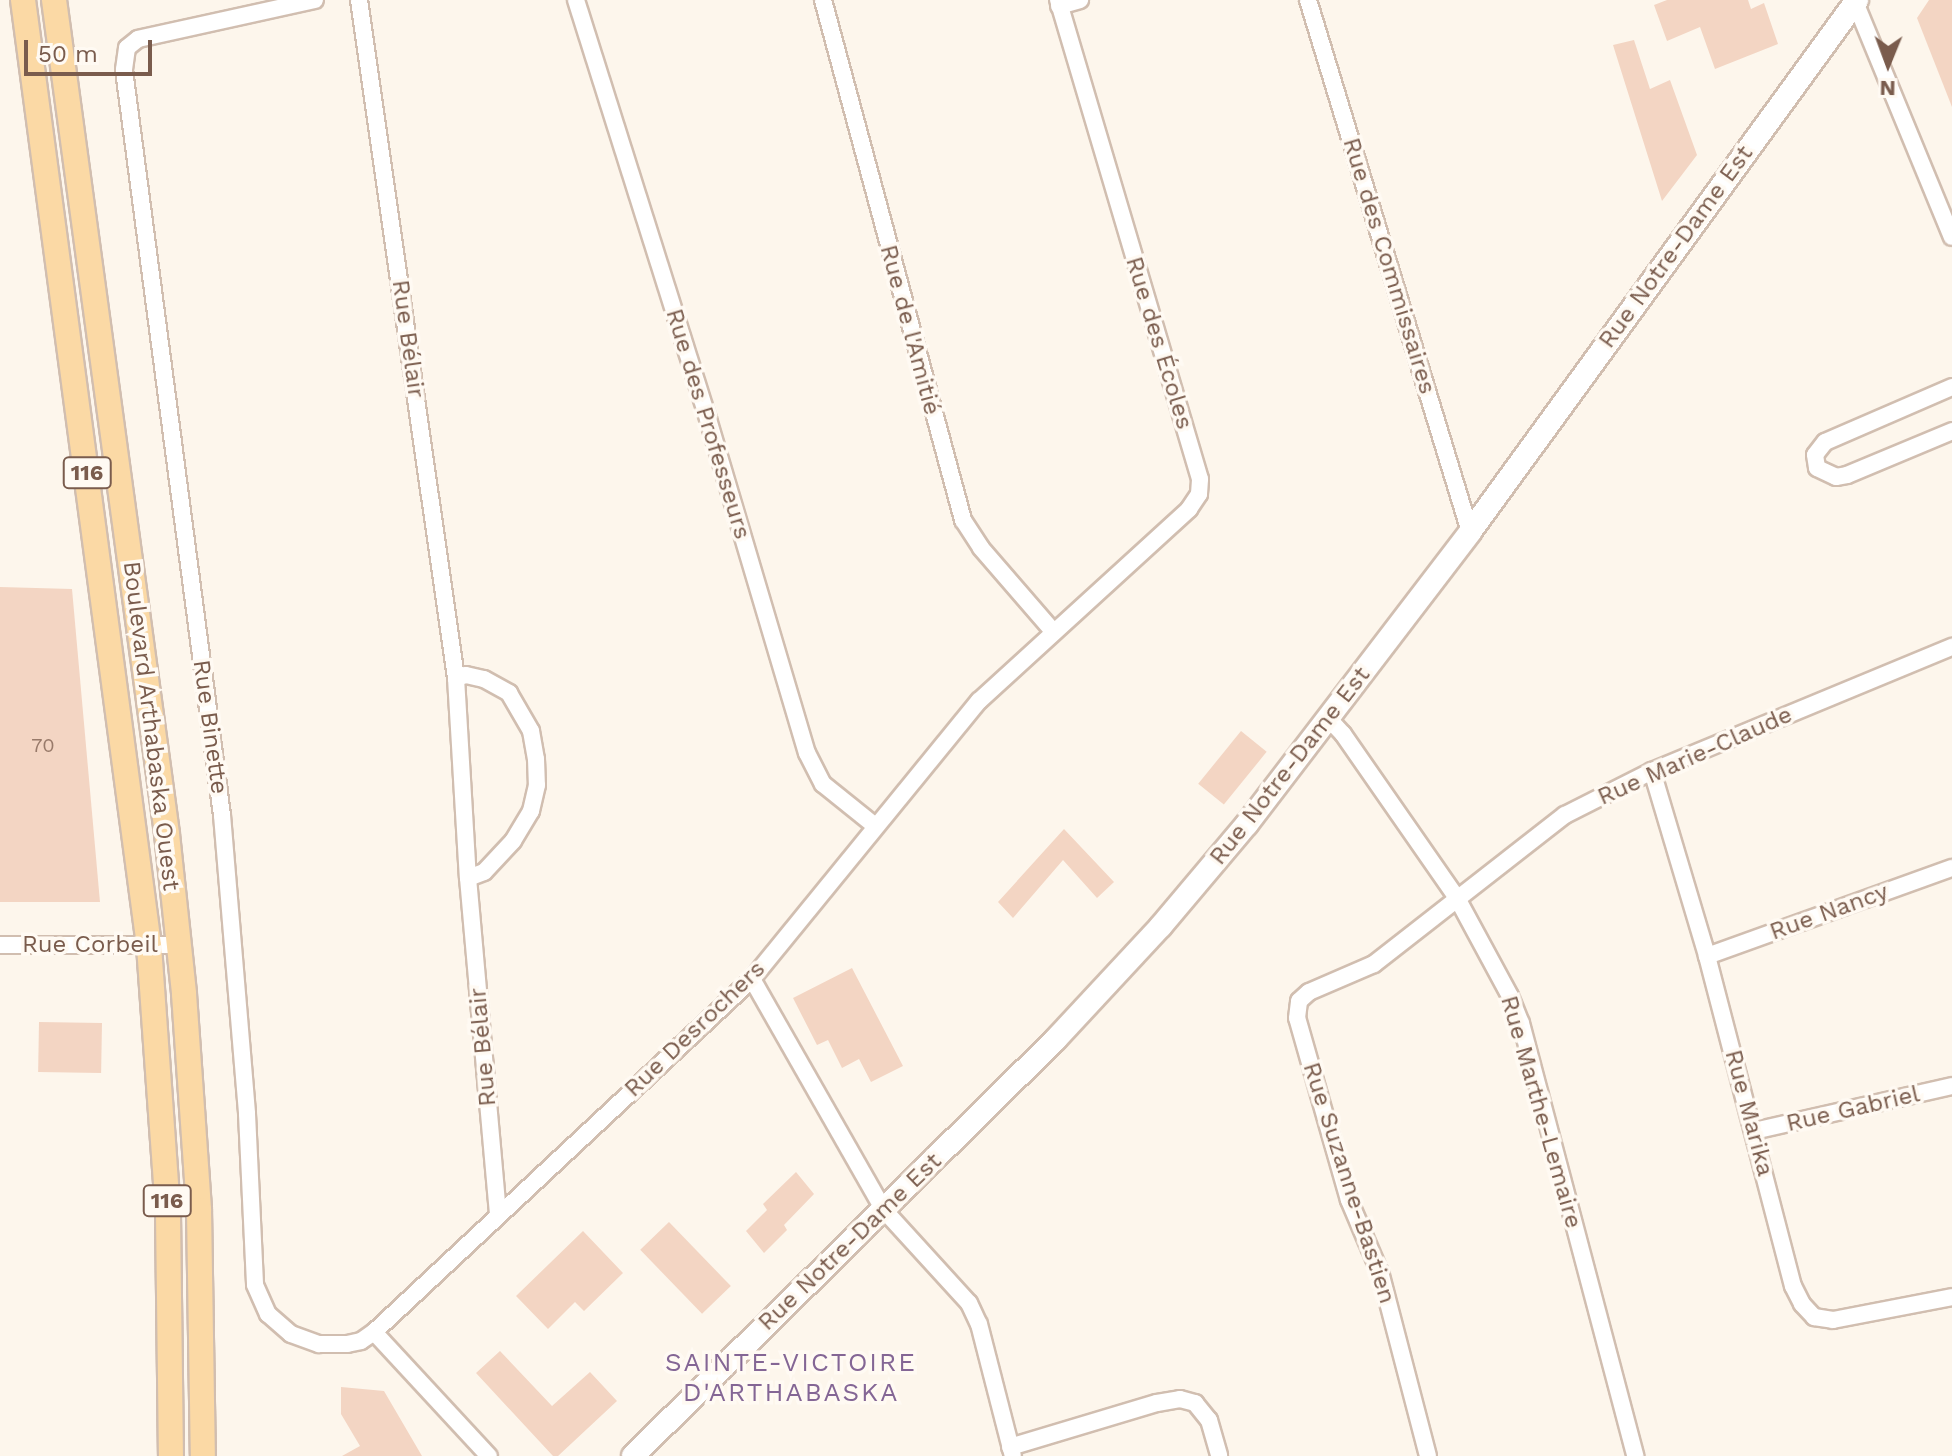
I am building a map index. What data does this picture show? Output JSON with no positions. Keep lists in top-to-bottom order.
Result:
{
  "streets": {
    "main road": ["116", "Boulevard Arthabaska Ouest"],
    "street": [
      "Rue Notre-Dame Est",
      "Rue des Commissaires",
      "Rue de l'Amitié",
      "Rue Bélair",
      "Rue des Écoles",
      "Rue des Professeurs",
      "Rue Binette",
      "Rue Marie-Claude",
      "Rue Nancy",
      "Rue Corbeil",
      "Rue Desrochers",
      "Rue Gabriel",
      "Rue Marthe-Lemaire",
      "Rue Marika",
      "Rue Suzanne-Bastien"
    ]
  },
  "crossings": [
    ["Rue Notre-Dame Est", "Rue des Commissaires"],
    ["Rue Notre-Dame Est", "Rue Marthe-Lemaire"],
    ["Rue de l'Amitié", "Rue des Écoles"],
    ["Rue de l'Amitié", "Rue Desrochers"],
    ["Rue Bélair", "Rue Desrochers"],
    ["Rue des Écoles", "Rue Desrochers"],
    ["Rue des Professeurs", "Rue Desrochers"],
    ["Boulevard Arthabaska Ouest", "Rue Corbeil"],
    ["Rue Binette", "Rue Desrochers"],
    ["Rue Marie-Claude", "Rue Marthe-Lemaire"],
    ["Rue Marie-Claude", "Rue Marika"],
    ["Rue Marie-Claude", "Rue Suzanne-Bastien"],
    ["Rue Nancy", "Rue Marika"],
    ["Rue Gabriel", "Rue Marika"],
    ["Rue Marthe-Lemaire", "Rue Suzanne-Bastien"]
  ],
  "districts": ["SAINTE-VICTOIRE D'ARTHABASKA"],
  "house_numbers": ["70"],
  "scale_bar": "50 m",
  "north": "bottom"
}
